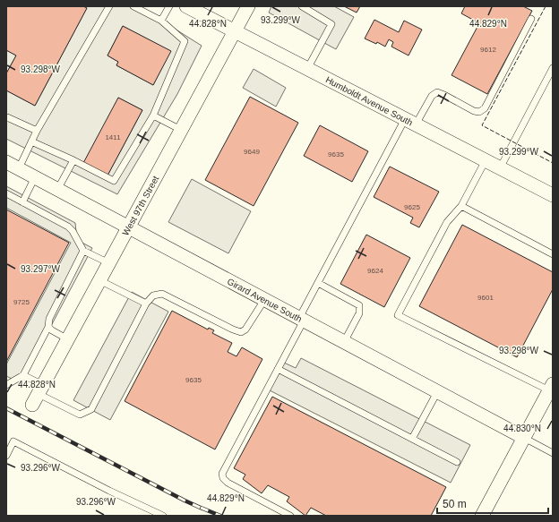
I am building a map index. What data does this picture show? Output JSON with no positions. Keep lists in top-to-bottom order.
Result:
{
  "streets": {
    "street": ["Humboldt Avenue South", "West 97th Street", "Girard Avenue South"]
  },
  "crossings": [
    ["Humboldt Avenue South", "West 97th Street"],
    ["West 97th Street", "Girard Avenue South"]
  ],
  "house_numbers": [
    "9612",
    "1411",
    "9649",
    "9635",
    "9625",
    "9624",
    "9601",
    "9725",
    "9635"
  ],
  "scale_bar": "50 m",
  "coordinates": [
    "93.299°W",
    "44.828°N",
    "44.829°N",
    "93.298°W",
    "93.297°W",
    "44.830°N",
    "93.296°W"
  ]
}
